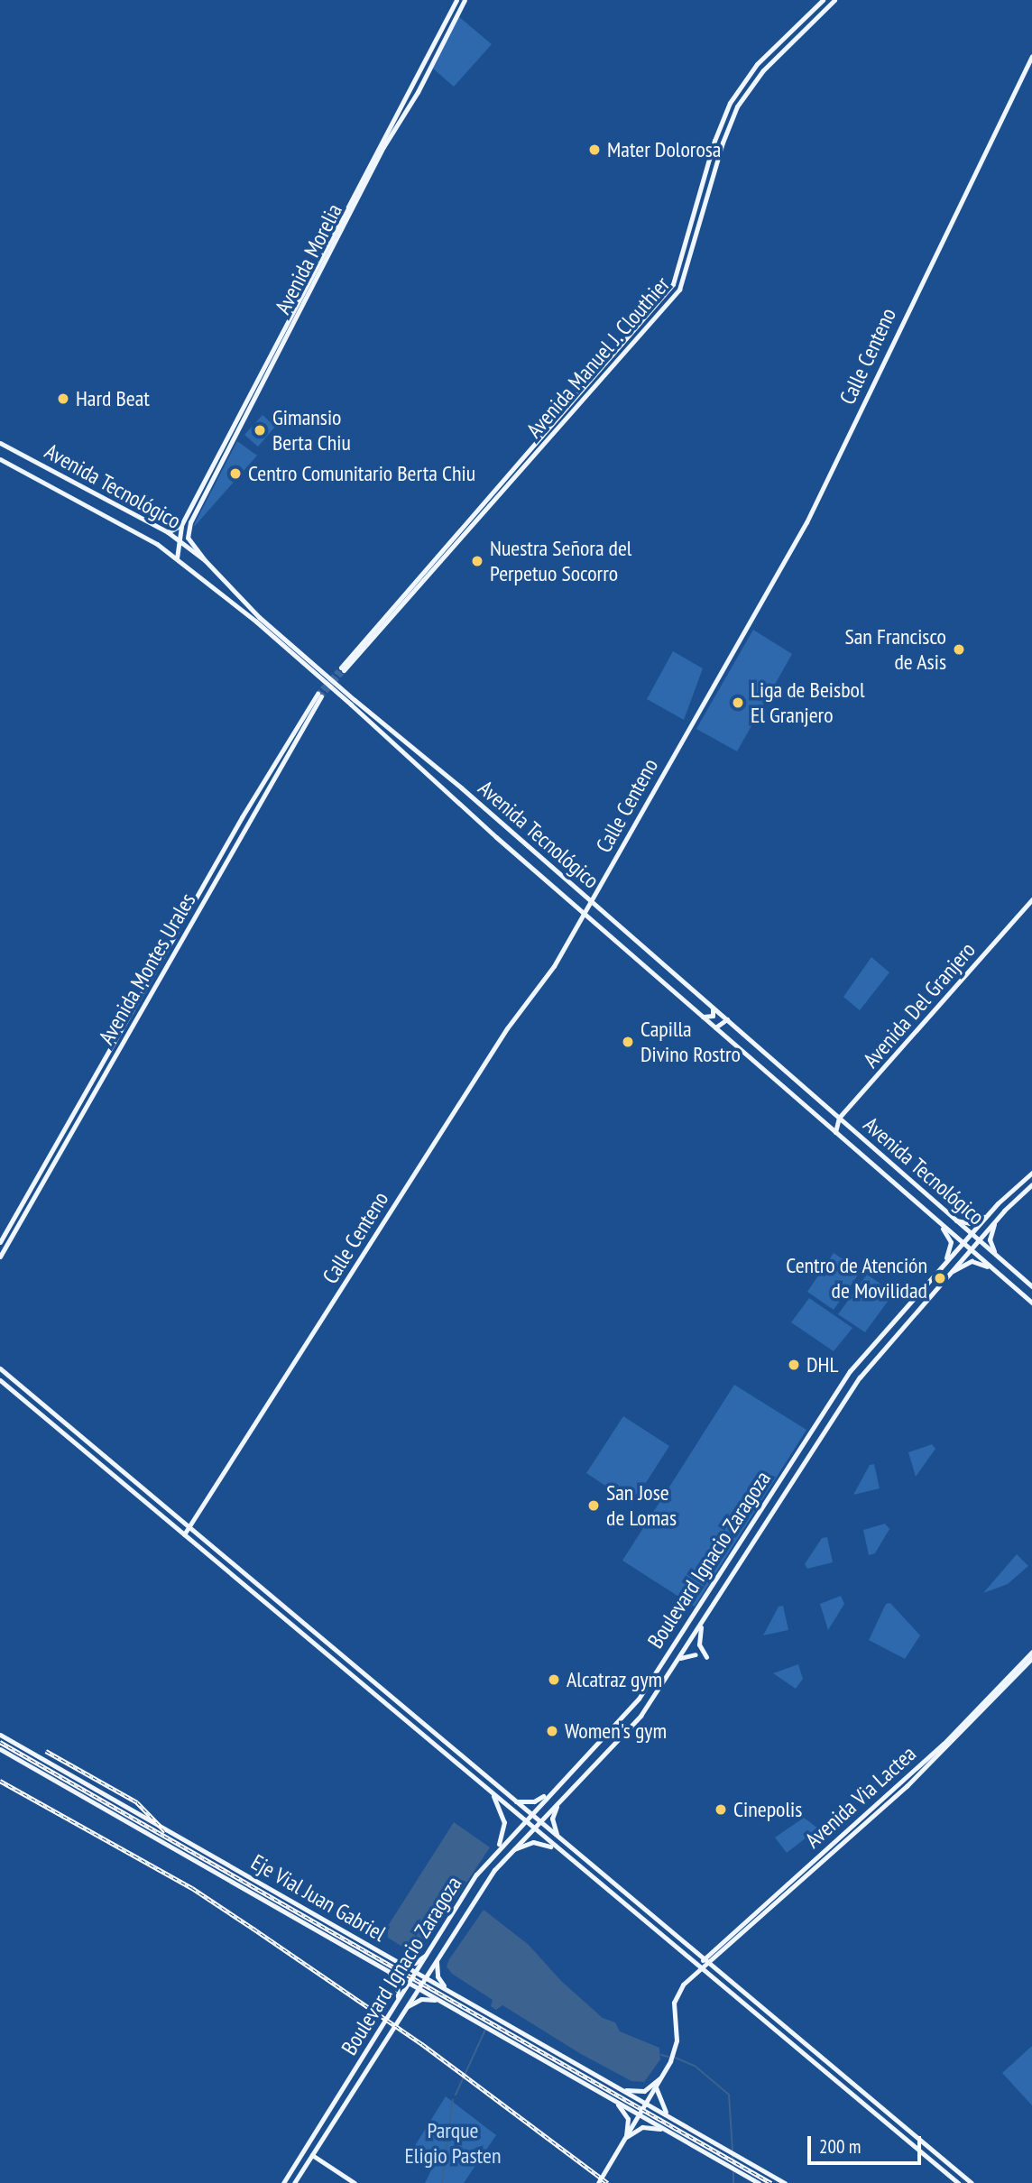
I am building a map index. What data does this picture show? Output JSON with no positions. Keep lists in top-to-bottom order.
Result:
{
  "streets": {
    "main road": [
      "Avenida Morelia",
      "Calle Centeno",
      "Avenida Manuel J. Clouthier",
      "Avenida Tecnológico",
      "Avenida Montes Urales",
      "Avenida Del Granjero",
      "Boulevard Ignacio Zaragoza",
      "Avenida Via Lactea",
      "Eje Vial Juan Gabriel"
    ]
  },
  "crossings": [
    ["Avenida Morelia", "Avenida Tecnológico"],
    ["Calle Centeno", "Avenida Tecnológico"],
    ["Avenida Tecnológico", "Avenida Del Granjero"],
    ["Avenida Tecnológico", "Boulevard Ignacio Zaragoza"],
    ["Boulevard Ignacio Zaragoza", "Eje Vial Juan Gabriel"]
  ],
  "parks": ["Parque Eligio Pasten"],
  "places": [
    "Mater Dolorosa",
    "Hard Beat",
    "Gimansio Berta Chiu",
    "Centro Comunitario Berta Chiu",
    "Nuestra Señora del Perpetuo Socorro",
    "San Francisco de Asis",
    "Liga de Beisbol El Granjero",
    "Capilla Divino Rostro",
    "Centro de Atención de Movilidad",
    "DHL",
    "San Jose de Lomas",
    "Alcatraz gym",
    "Women's gym",
    "Cinepolis"
  ],
  "scale_bar": "200 m"
}
